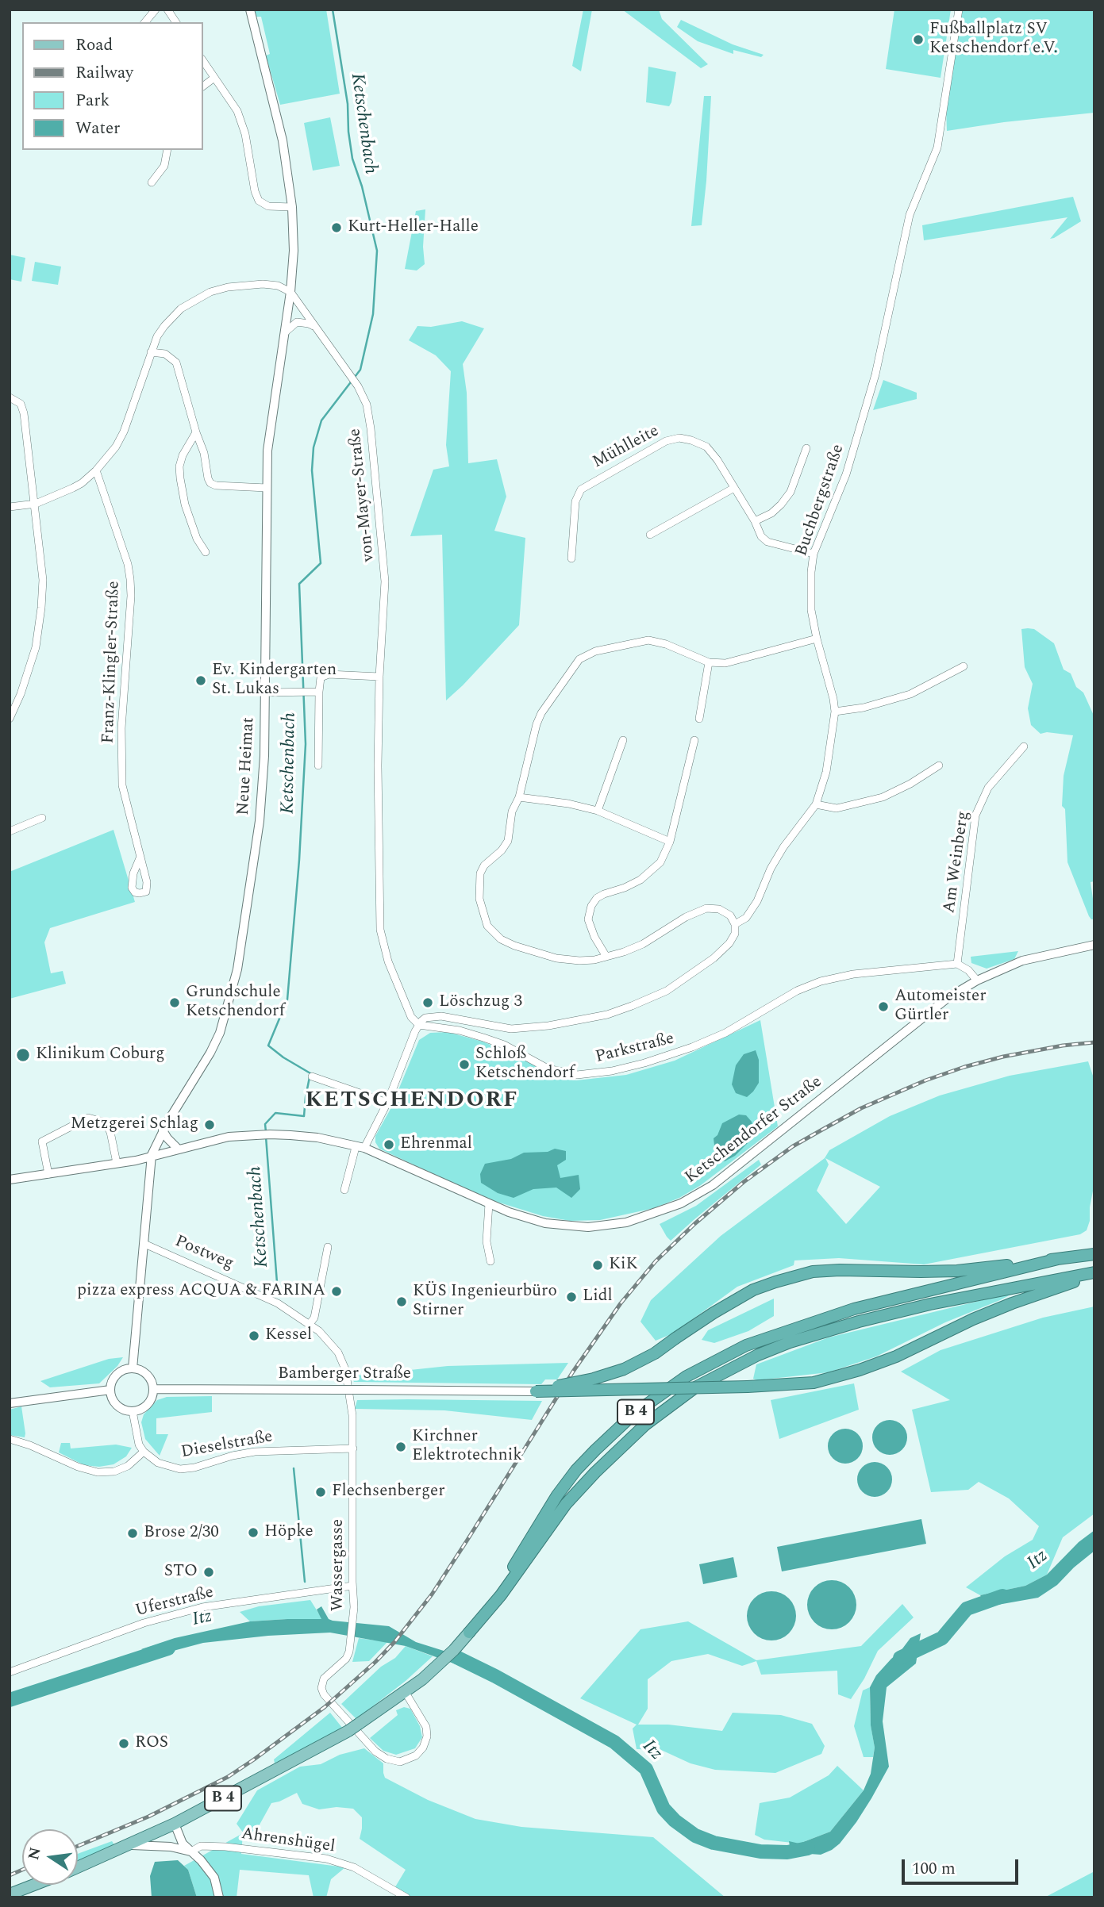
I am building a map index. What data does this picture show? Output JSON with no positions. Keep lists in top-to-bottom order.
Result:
{
  "streets": {
    "highway": ["B 4"],
    "street": [
      "Mühlleite",
      "von-Mayer-Straße",
      "Buchbergstraße",
      "Franz-Klingler-Straße",
      "Neue Heimat",
      "Am Weinberg",
      "Parkstraße",
      "Ketschendorfer Straße",
      "Postweg",
      "Bamberger Straße",
      "Dieselstraße",
      "Wassergasse",
      "Uferstraße",
      "Ahrenshügel"
    ]
  },
  "crossings": [
    ["Mühlleite", "Buchbergstraße"],
    ["von-Mayer-Straße", "Buchbergstraße"],
    ["von-Mayer-Straße", "Neue Heimat"],
    ["von-Mayer-Straße", "Parkstraße"],
    ["Buchbergstraße", "Parkstraße"],
    ["Neue Heimat", "Ketschendorfer Straße"],
    ["Am Weinberg", "Parkstraße"],
    ["Postweg", "Wassergasse"],
    ["B 4", "Wassergasse"],
    ["Dieselstraße", "Wassergasse"],
    ["Wassergasse", "Uferstraße"]
  ],
  "districts": ["KETSCHENDORF"],
  "water": ["Ketschenbach", "Itz"],
  "places": [
    "Fußballplatz SV Ketschendorf e.V.",
    "Kurt-Heller-Halle",
    "Ev. Kindergarten St. Lukas",
    "Grundschule Ketschendorf",
    "Löschzug 3",
    "Automeister Gürtler",
    "Klinikum Coburg",
    "Schloß Ketschendorf",
    "Metzgerei Schlag",
    "Ehrenmal",
    "KiK",
    "pizza express ACQUA & FARINA",
    "Lidl",
    "KÜS Ingenieurbüro Stirner",
    "Kessel",
    "Kirchner Elektrotechnik",
    "Flechsenberger",
    "Höpke",
    "Brose 2/30",
    "STO",
    "ROS"
  ],
  "legend": [
    "Road",
    "Railway",
    "Park",
    "Water"
  ],
  "scale_bar": "100 m",
  "north": "left"
}
